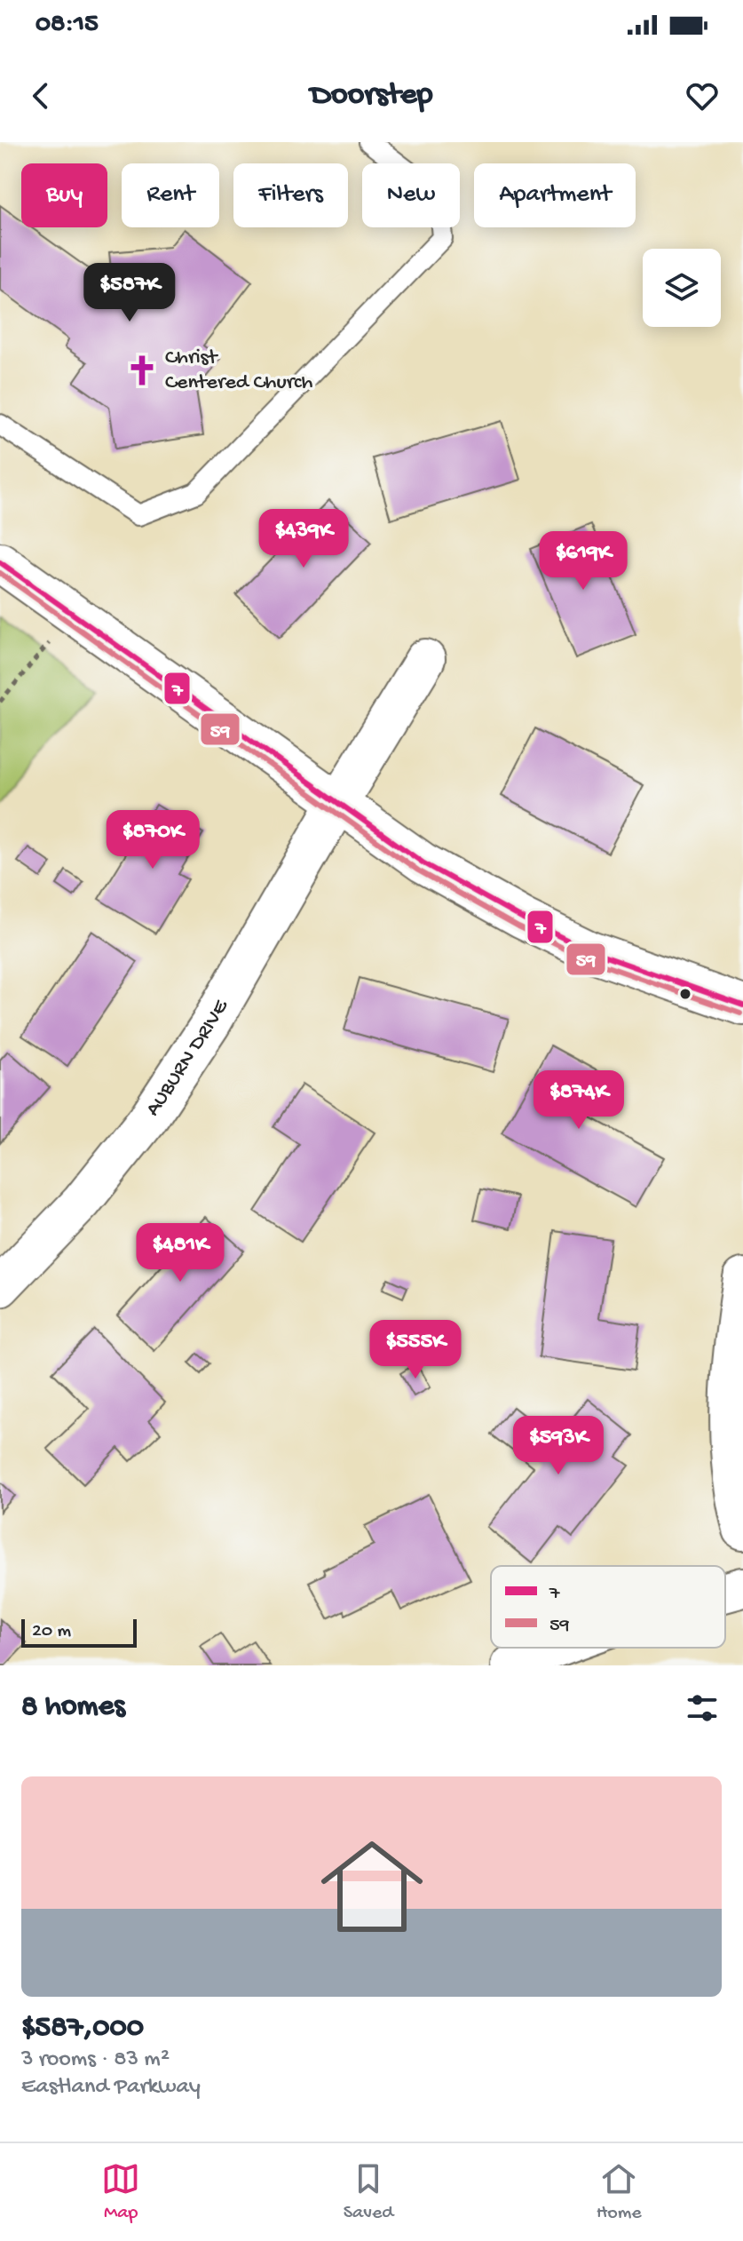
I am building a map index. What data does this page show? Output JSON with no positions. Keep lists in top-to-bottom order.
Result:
{
  "streets": {
    "street": ["AUBURN DRIVE"]
  },
  "places": {
    "church": ["Christ Centered Church"]
  },
  "lines": ["transit line 7", "transit line 59"],
  "legend": ["7", "59"],
  "scale_bar": "20 m",
  "page": {
    "status": "08:15",
    "header": "Doorstep",
    "chip": [
      "Buy",
      "Rent",
      "Filters",
      "New",
      "Apartment"
    ],
    "price": [
      "$587K",
      "$439K",
      "$619K",
      "$870K",
      "$874K",
      "$481K",
      "$555K",
      "$593K"
    ],
    "scale": "20 m",
    "heading": "8 homes",
    "list": [
      {
        "name": "$587,000",
        "note": "3 rooms · 83 m² · Eastland Parkway"
      }
    ],
    "tabs": ["Map", "Saved", "Home"]
  }
}
